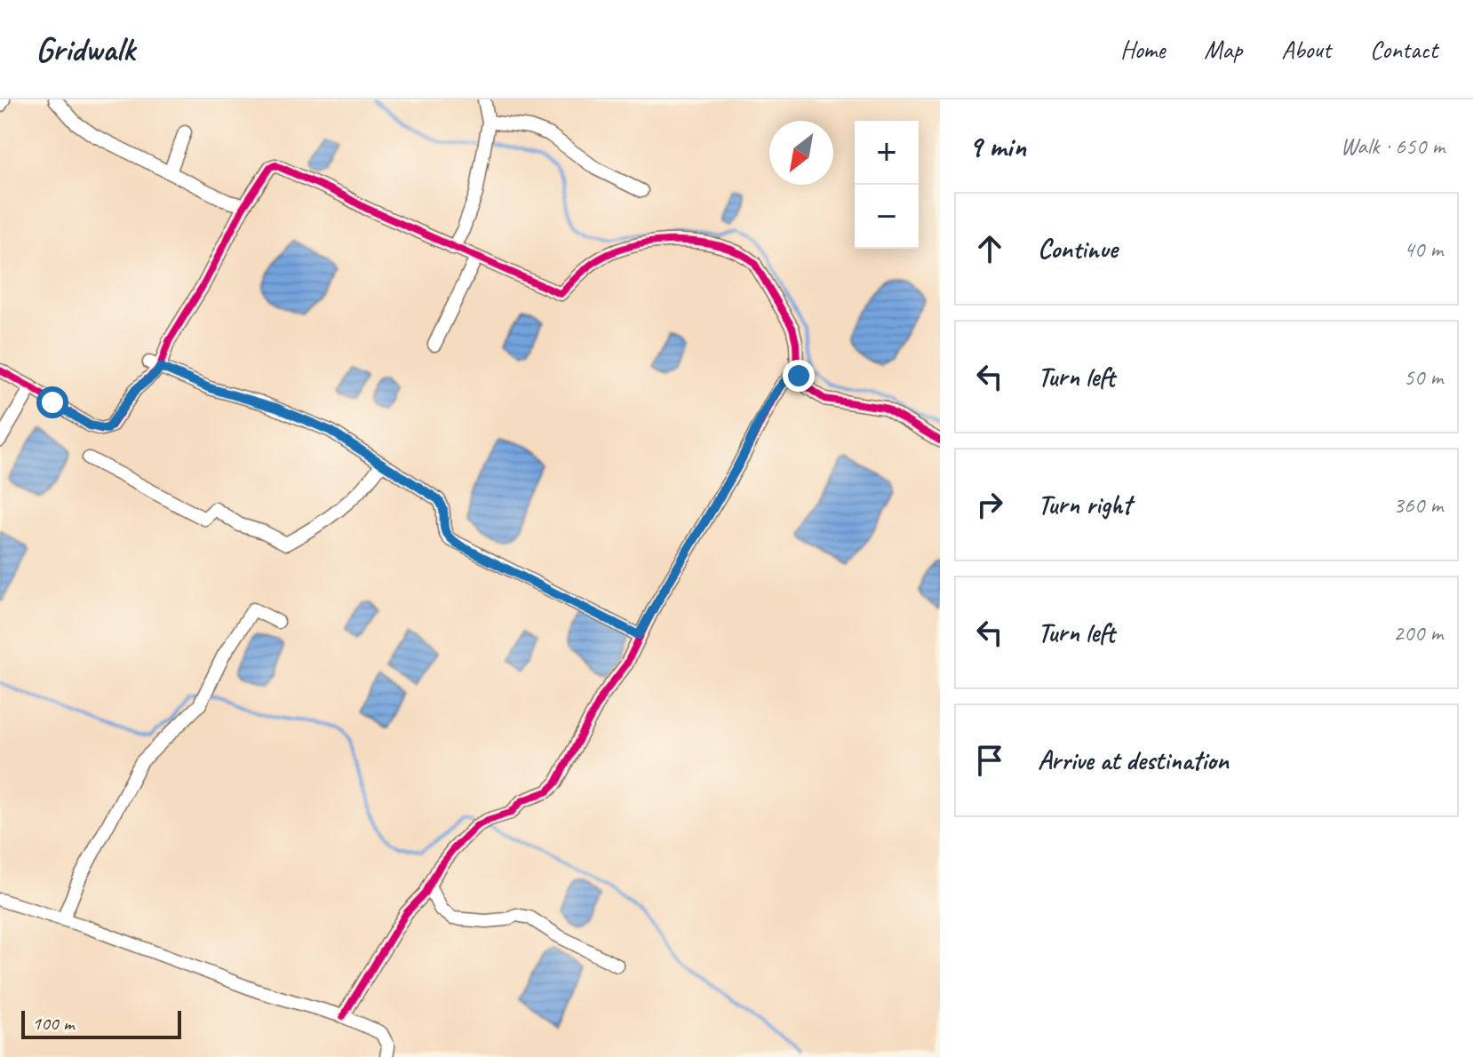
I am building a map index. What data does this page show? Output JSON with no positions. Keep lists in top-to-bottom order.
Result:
{
  "scale_bar": "100 m",
  "north": "bottom left",
  "page": {
    "header": "Gridwalk",
    "nav": [
      "Home",
      "Map",
      "About",
      "Contact"
    ],
    "heading": ["9 min", "Walk · 650 m"],
    "map_buttons": ["+", "−"],
    "list": [
      ["Continue", "40 m"],
      ["Turn left", "50 m"],
      ["Turn right", "360 m"],
      ["Turn left", "200 m"],
      "Arrive at destination"
    ],
    "scale": "100 m"
  }
}
